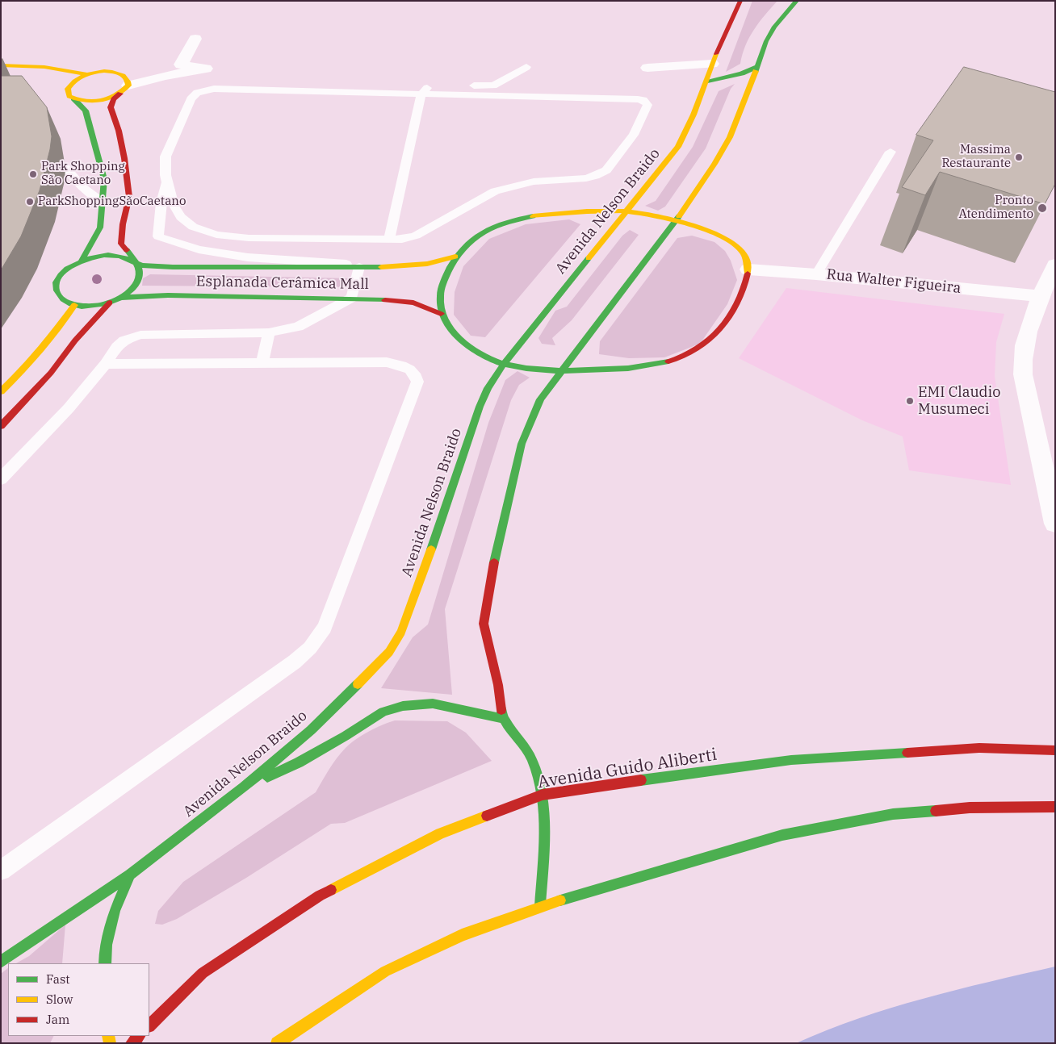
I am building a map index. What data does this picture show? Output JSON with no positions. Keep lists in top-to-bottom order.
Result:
{
  "streets": {
    "main road": ["Avenida Nelson Braido", "Esplanada Cerâmica Mall", "Avenida Guido Aliberti"],
    "street": ["Rua Walter Figueira"]
  },
  "places": [
    "Massima Restaurante",
    "Park Shopping São Caetano",
    "ParkShoppingSãoCaetano",
    "Pronto Atendimento",
    "EMI Claudio Musumeci"
  ],
  "legend": ["Fast", "Slow", "Jam"]
}
